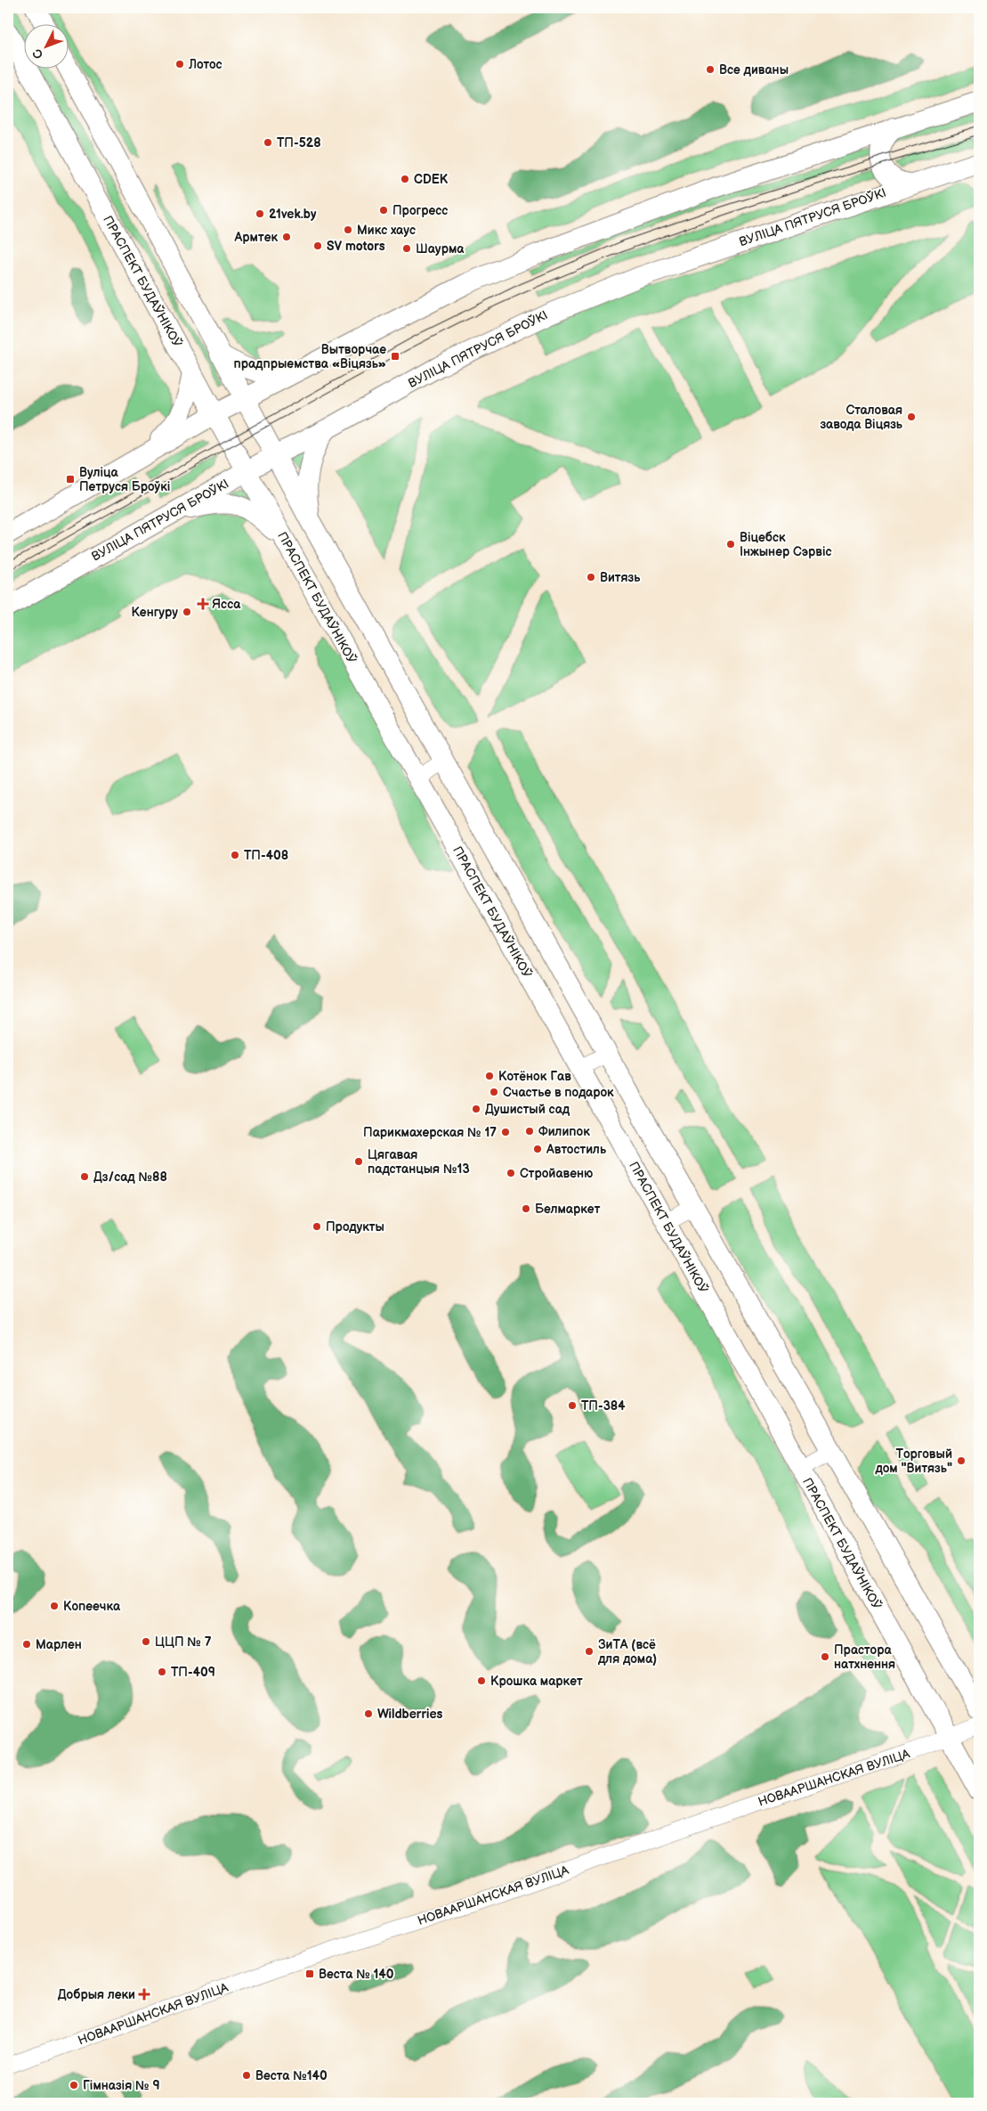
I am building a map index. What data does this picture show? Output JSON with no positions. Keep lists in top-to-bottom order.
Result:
{
  "streets": {
    "main road": ["ВУЛІЦА ПЯТРУСЯ БРОЎКІ", "ПРАСПЕКТ БУДАЎНІКОЎ"],
    "street": ["НОВААРШАНСКАЯ ВУЛІЦА"]
  },
  "crossings": [
    ["ВУЛІЦА ПЯТРУСЯ БРОЎКІ", "ПРАСПЕКТ БУДАЎНІКОЎ"],
    ["ПРАСПЕКТ БУДАЎНІКОЎ", "НОВААРШАНСКАЯ ВУЛІЦА"]
  ],
  "places": {
    "other": [
      "Лотос",
      "Все диваны",
      "ТП-528",
      "CDEK",
      "Прогресс",
      "21vek.by",
      "Микс хаус",
      "Армтек",
      "SV motors",
      "Шаурма",
      "Сталовая завода Віцязь",
      "Віцебск Інжынер Сэрвіс",
      "Витязь",
      "Кенгуру",
      "ТП-408",
      "Котёнок Гав",
      "Счастье в подарок",
      "Душистый сад",
      "Филипок",
      "Парикмахерская № 17",
      "Автостиль",
      "Цягавая падстанцыя №13",
      "Стройавеню",
      "Дз/сад №88",
      "Белмаркет",
      "Продукты",
      "ТП-384",
      "Торговый дом \"Витязь\"",
      "Копеечка",
      "ЦЦП № 7",
      "Марлен",
      "ЗиТА (всё для дома)",
      "Прастора натхнення",
      "ТП-409",
      "Крошка маркет",
      "Wildberries",
      "Веста №140",
      "Гімназія № 9"
    ],
    "transit": ["Вытворчае прадпрыемства «Віцязь»", "Вуліца Петруся Броўкі", "Веста № 140"],
    "health": ["Ясса", "Добрыя леки"]
  },
  "north": "bottom left"
}
